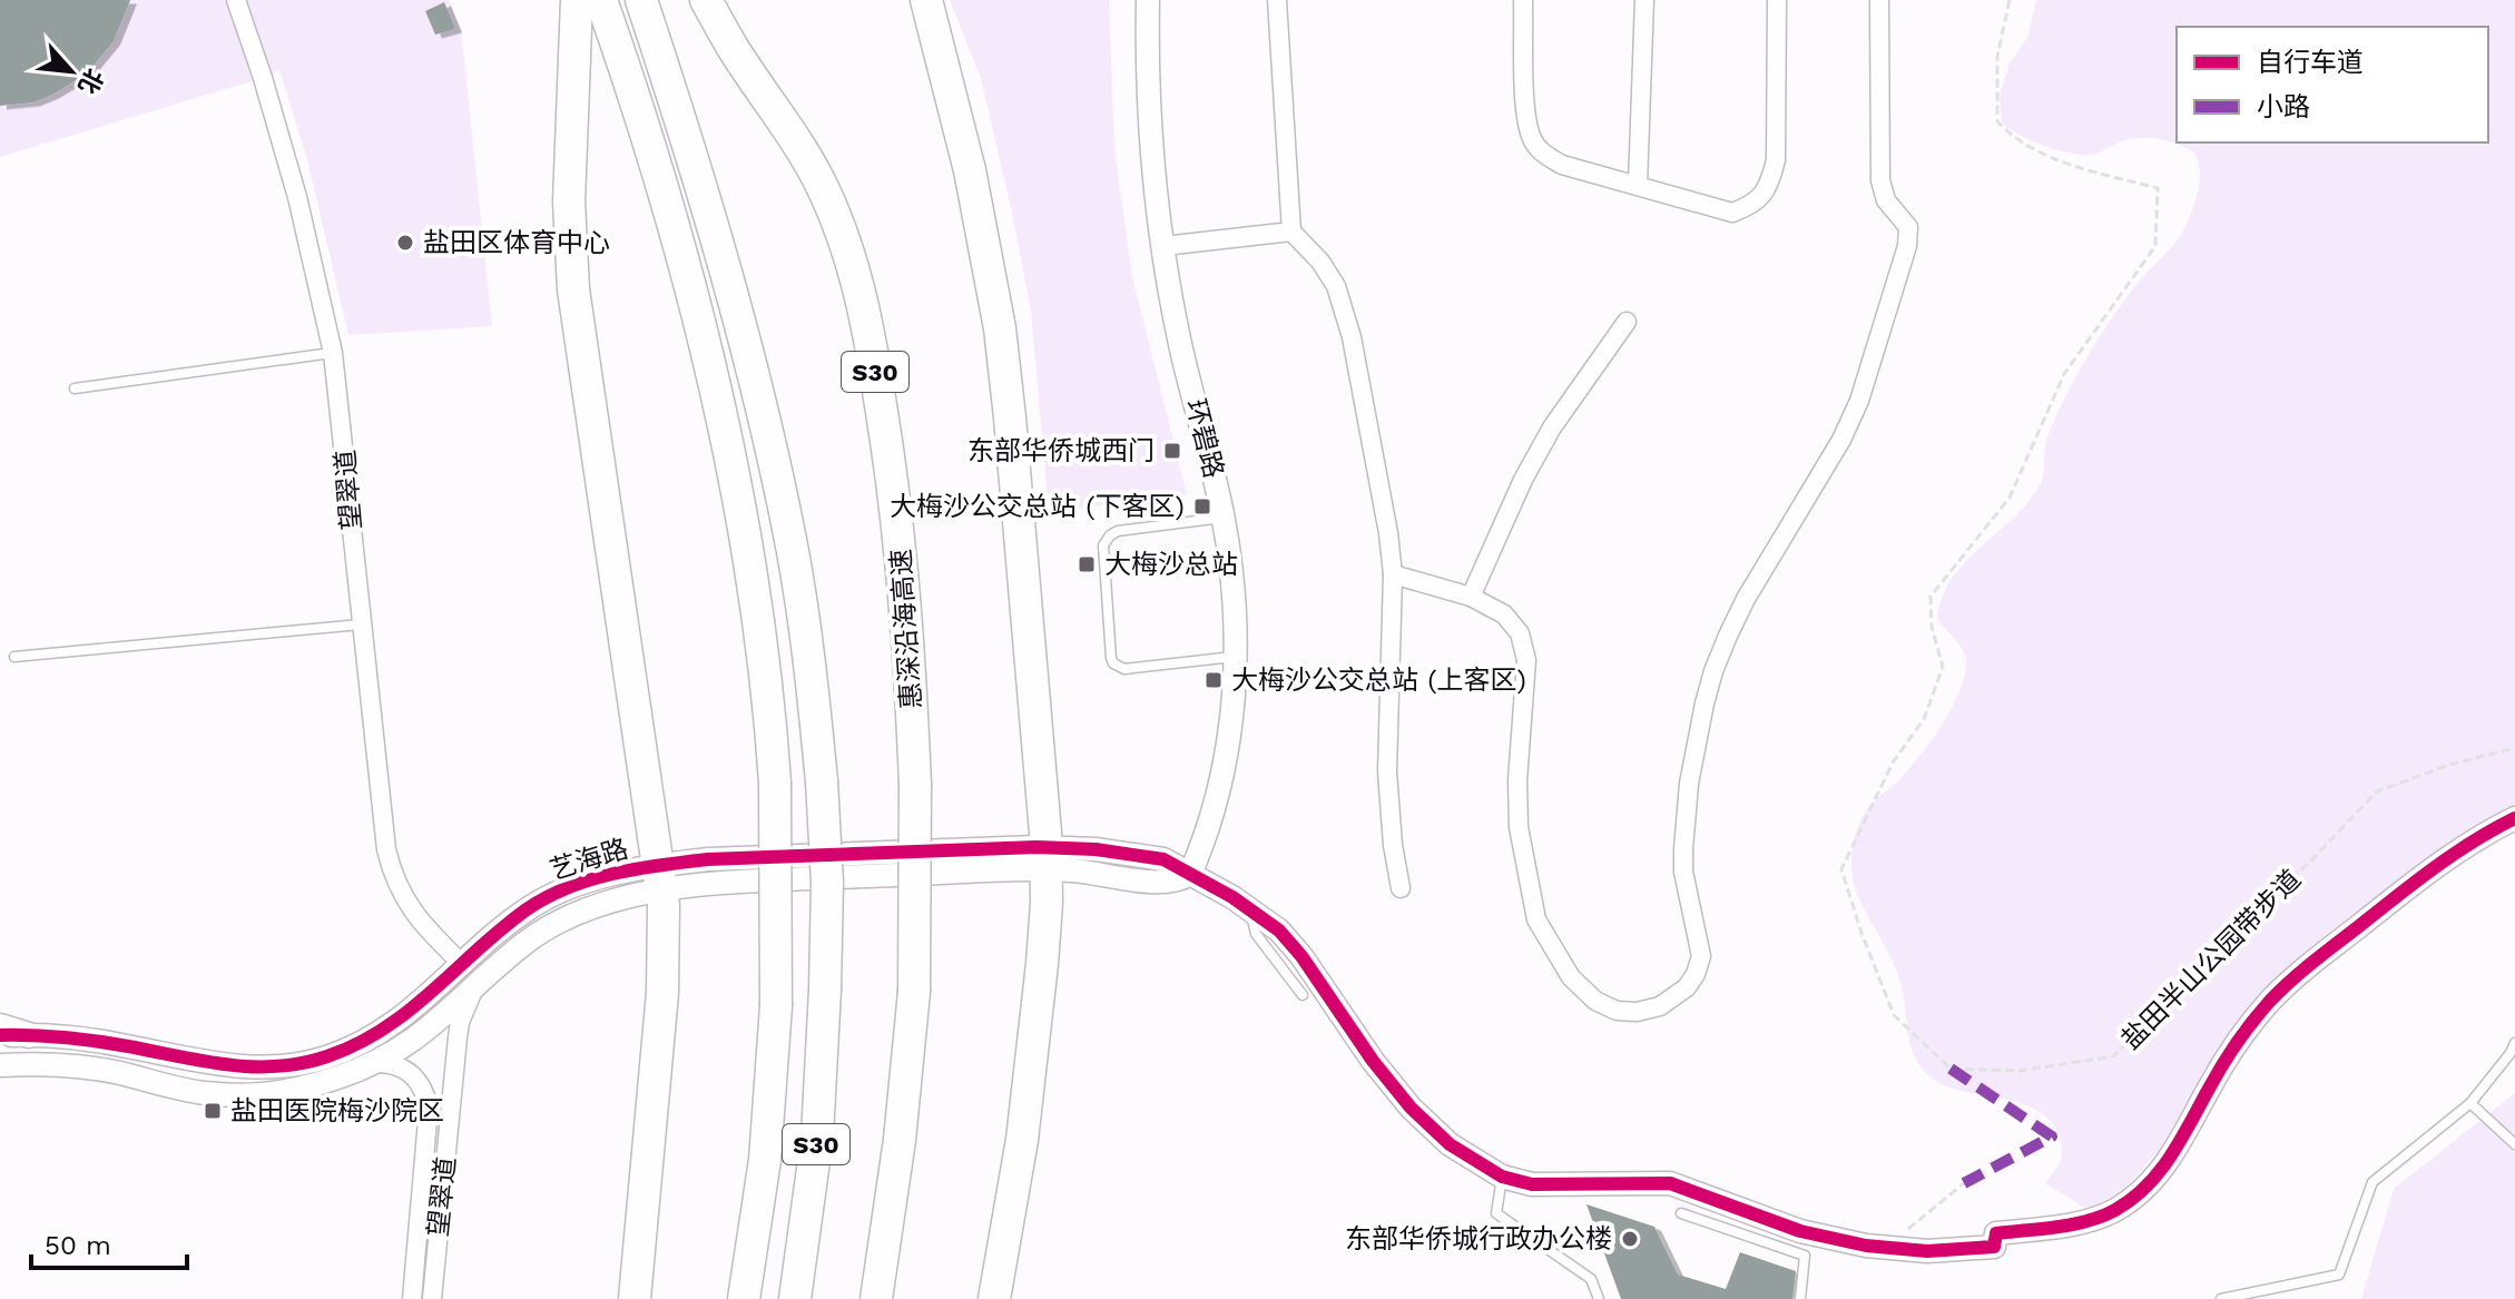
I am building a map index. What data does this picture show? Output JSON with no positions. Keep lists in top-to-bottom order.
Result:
{
  "streets": {
    "highway": ["S30", "惠深沿海高速"],
    "street": ["环碧路", "望翠道", "艺海路"],
    "path": ["盐田半山公园带步道"]
  },
  "crossings": [
    ["环碧路", "艺海路"],
    ["望翠道", "艺海路"]
  ],
  "places": {
    "other": ["盐田区体育中心", "东部华侨城行政办公楼"],
    "transit": [
      "东部华侨城西门",
      "大梅沙公交总站 (下客区)",
      "大梅沙总站",
      "大梅沙公交总站 (上客区)",
      "盐田医院梅沙院区"
    ]
  },
  "legend": ["自行车道", "小路"],
  "scale_bar": "50 m",
  "north": "bottom right"
}
